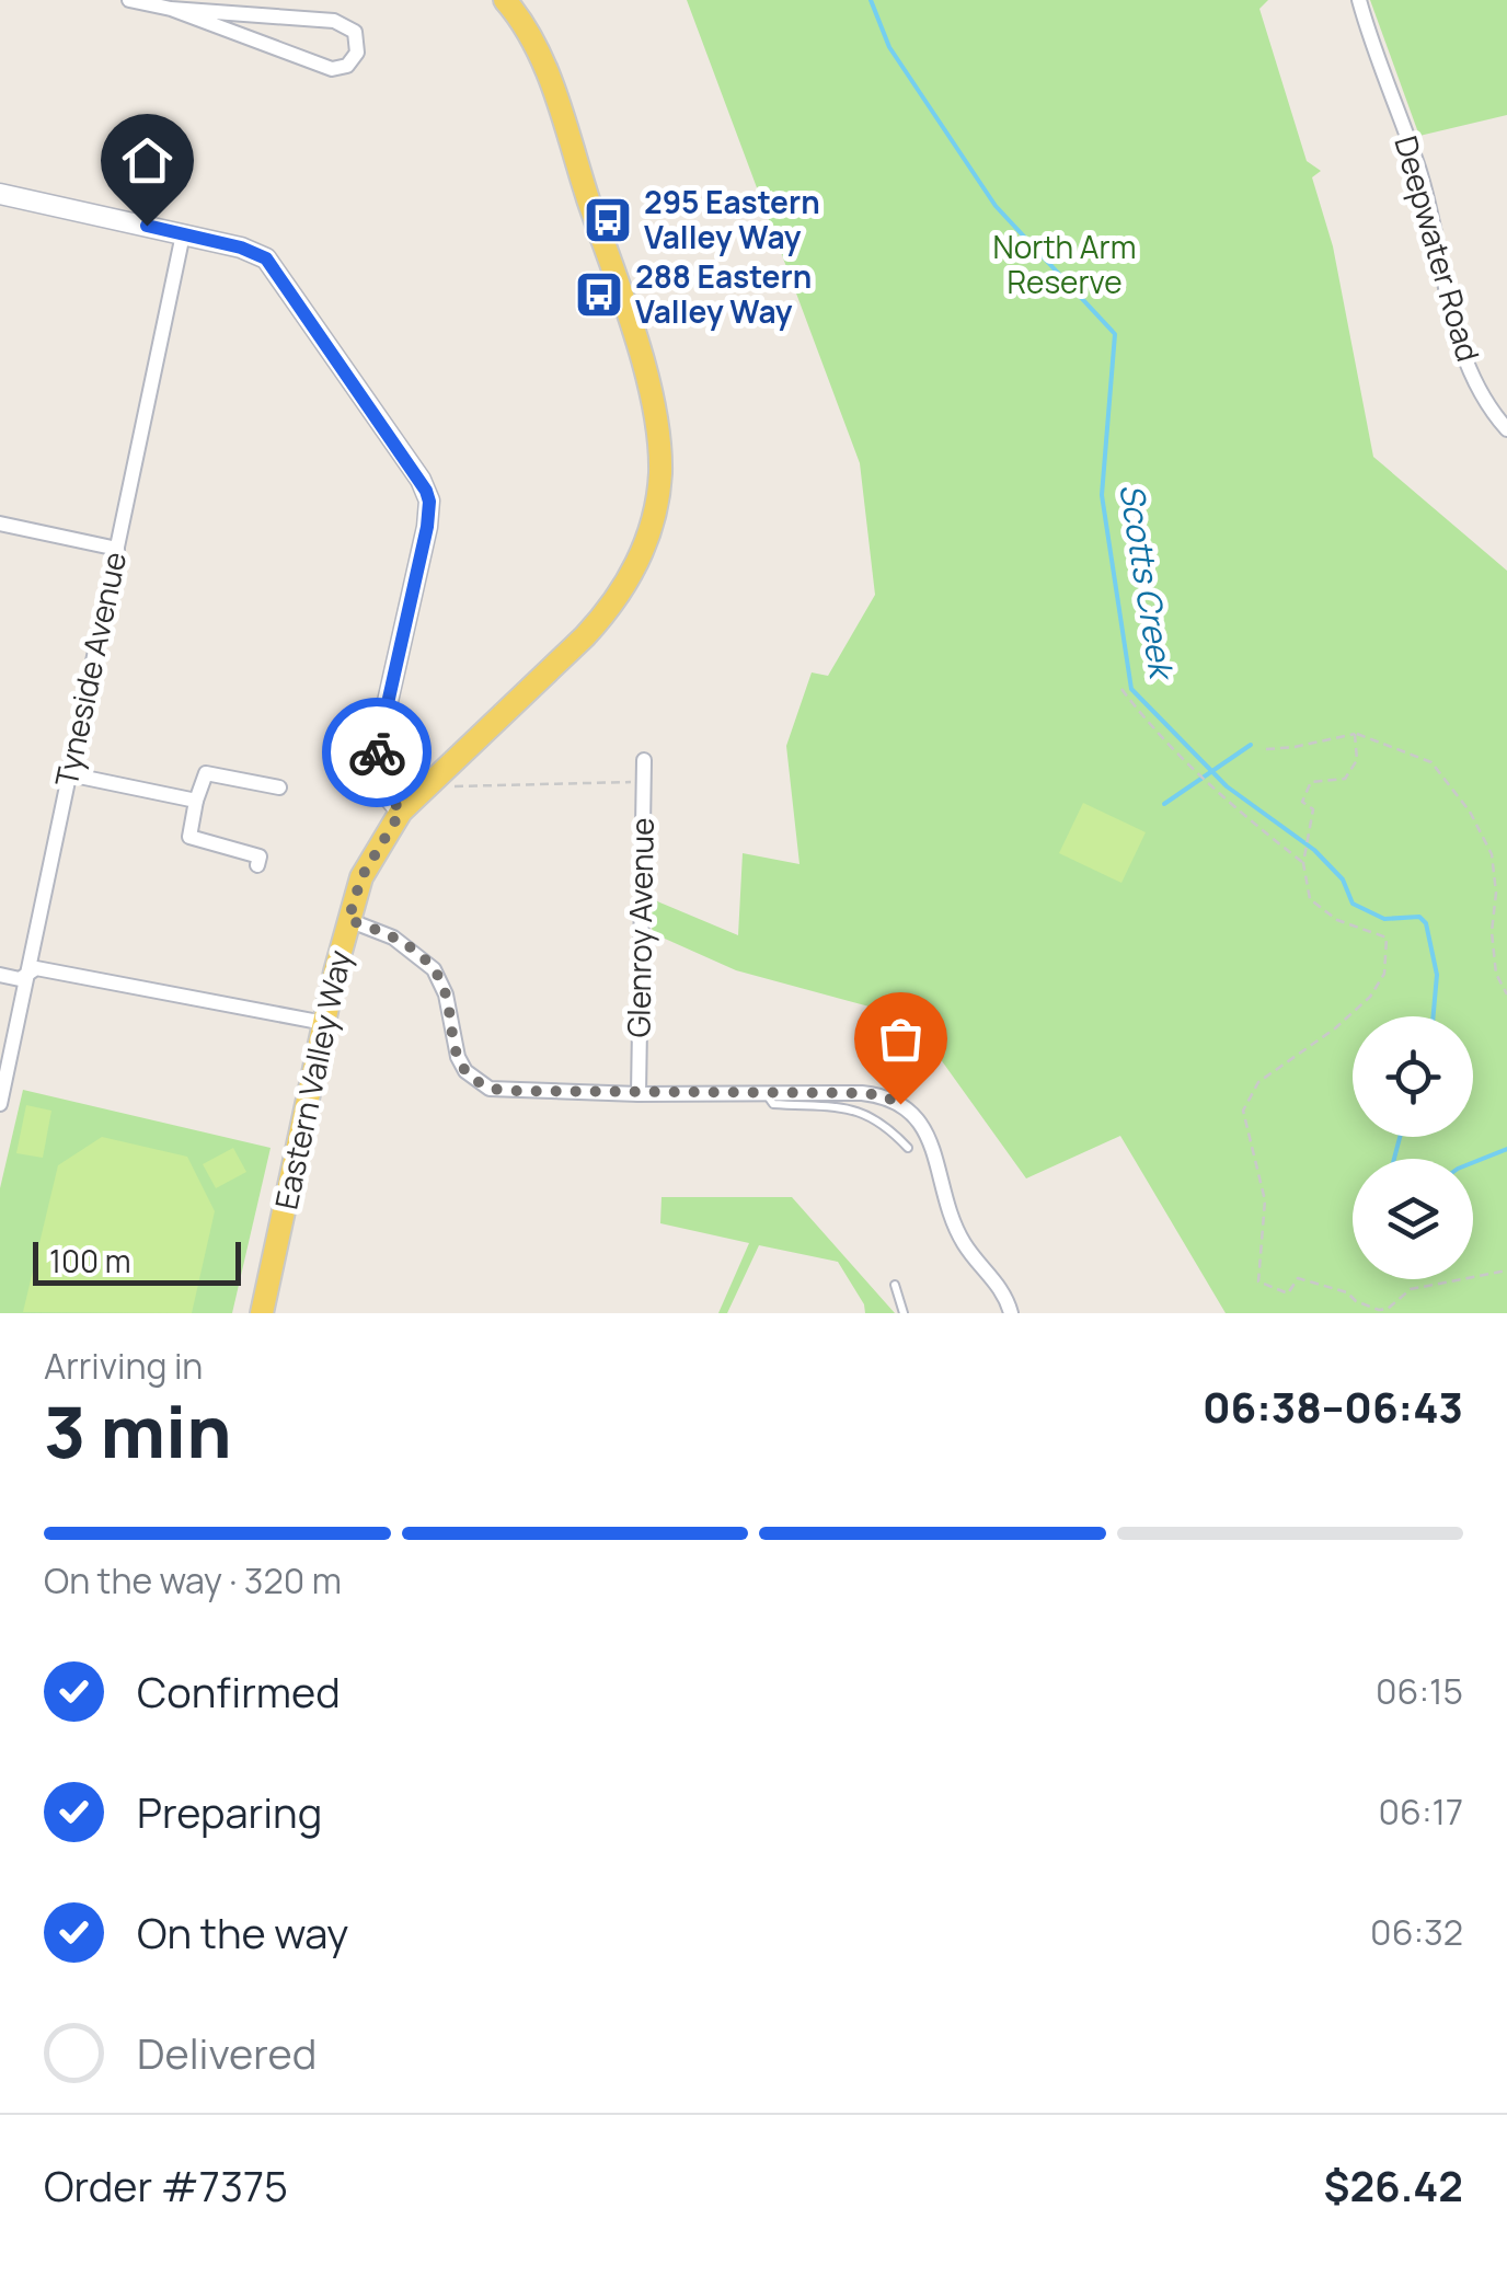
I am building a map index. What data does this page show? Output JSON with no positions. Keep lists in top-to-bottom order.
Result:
{
  "streets": {
    "main road": ["Eastern Valley Way"],
    "street": ["Deepwater Road", "Tyneside Avenue", "Glenroy Avenue"]
  },
  "water": ["Scotts Creek"],
  "parks": ["North Arm Reserve"],
  "places": {
    "bus stop": ["295 Eastern Valley Way", "288 Eastern Valley Way"]
  },
  "scale_bar": "100 m",
  "page": {
    "scale": "100 m",
    "heading": ["3 min", "Arriving in", "06:38–06:43"],
    "panel": ["Order #7375", "$26.42"],
    "bar": "On the way · 320 m",
    "list": [
      ["Confirmed", "06:15"],
      ["Preparing", "06:17"],
      ["On the way", "06:32"],
      "Delivered"
    ]
  }
}
